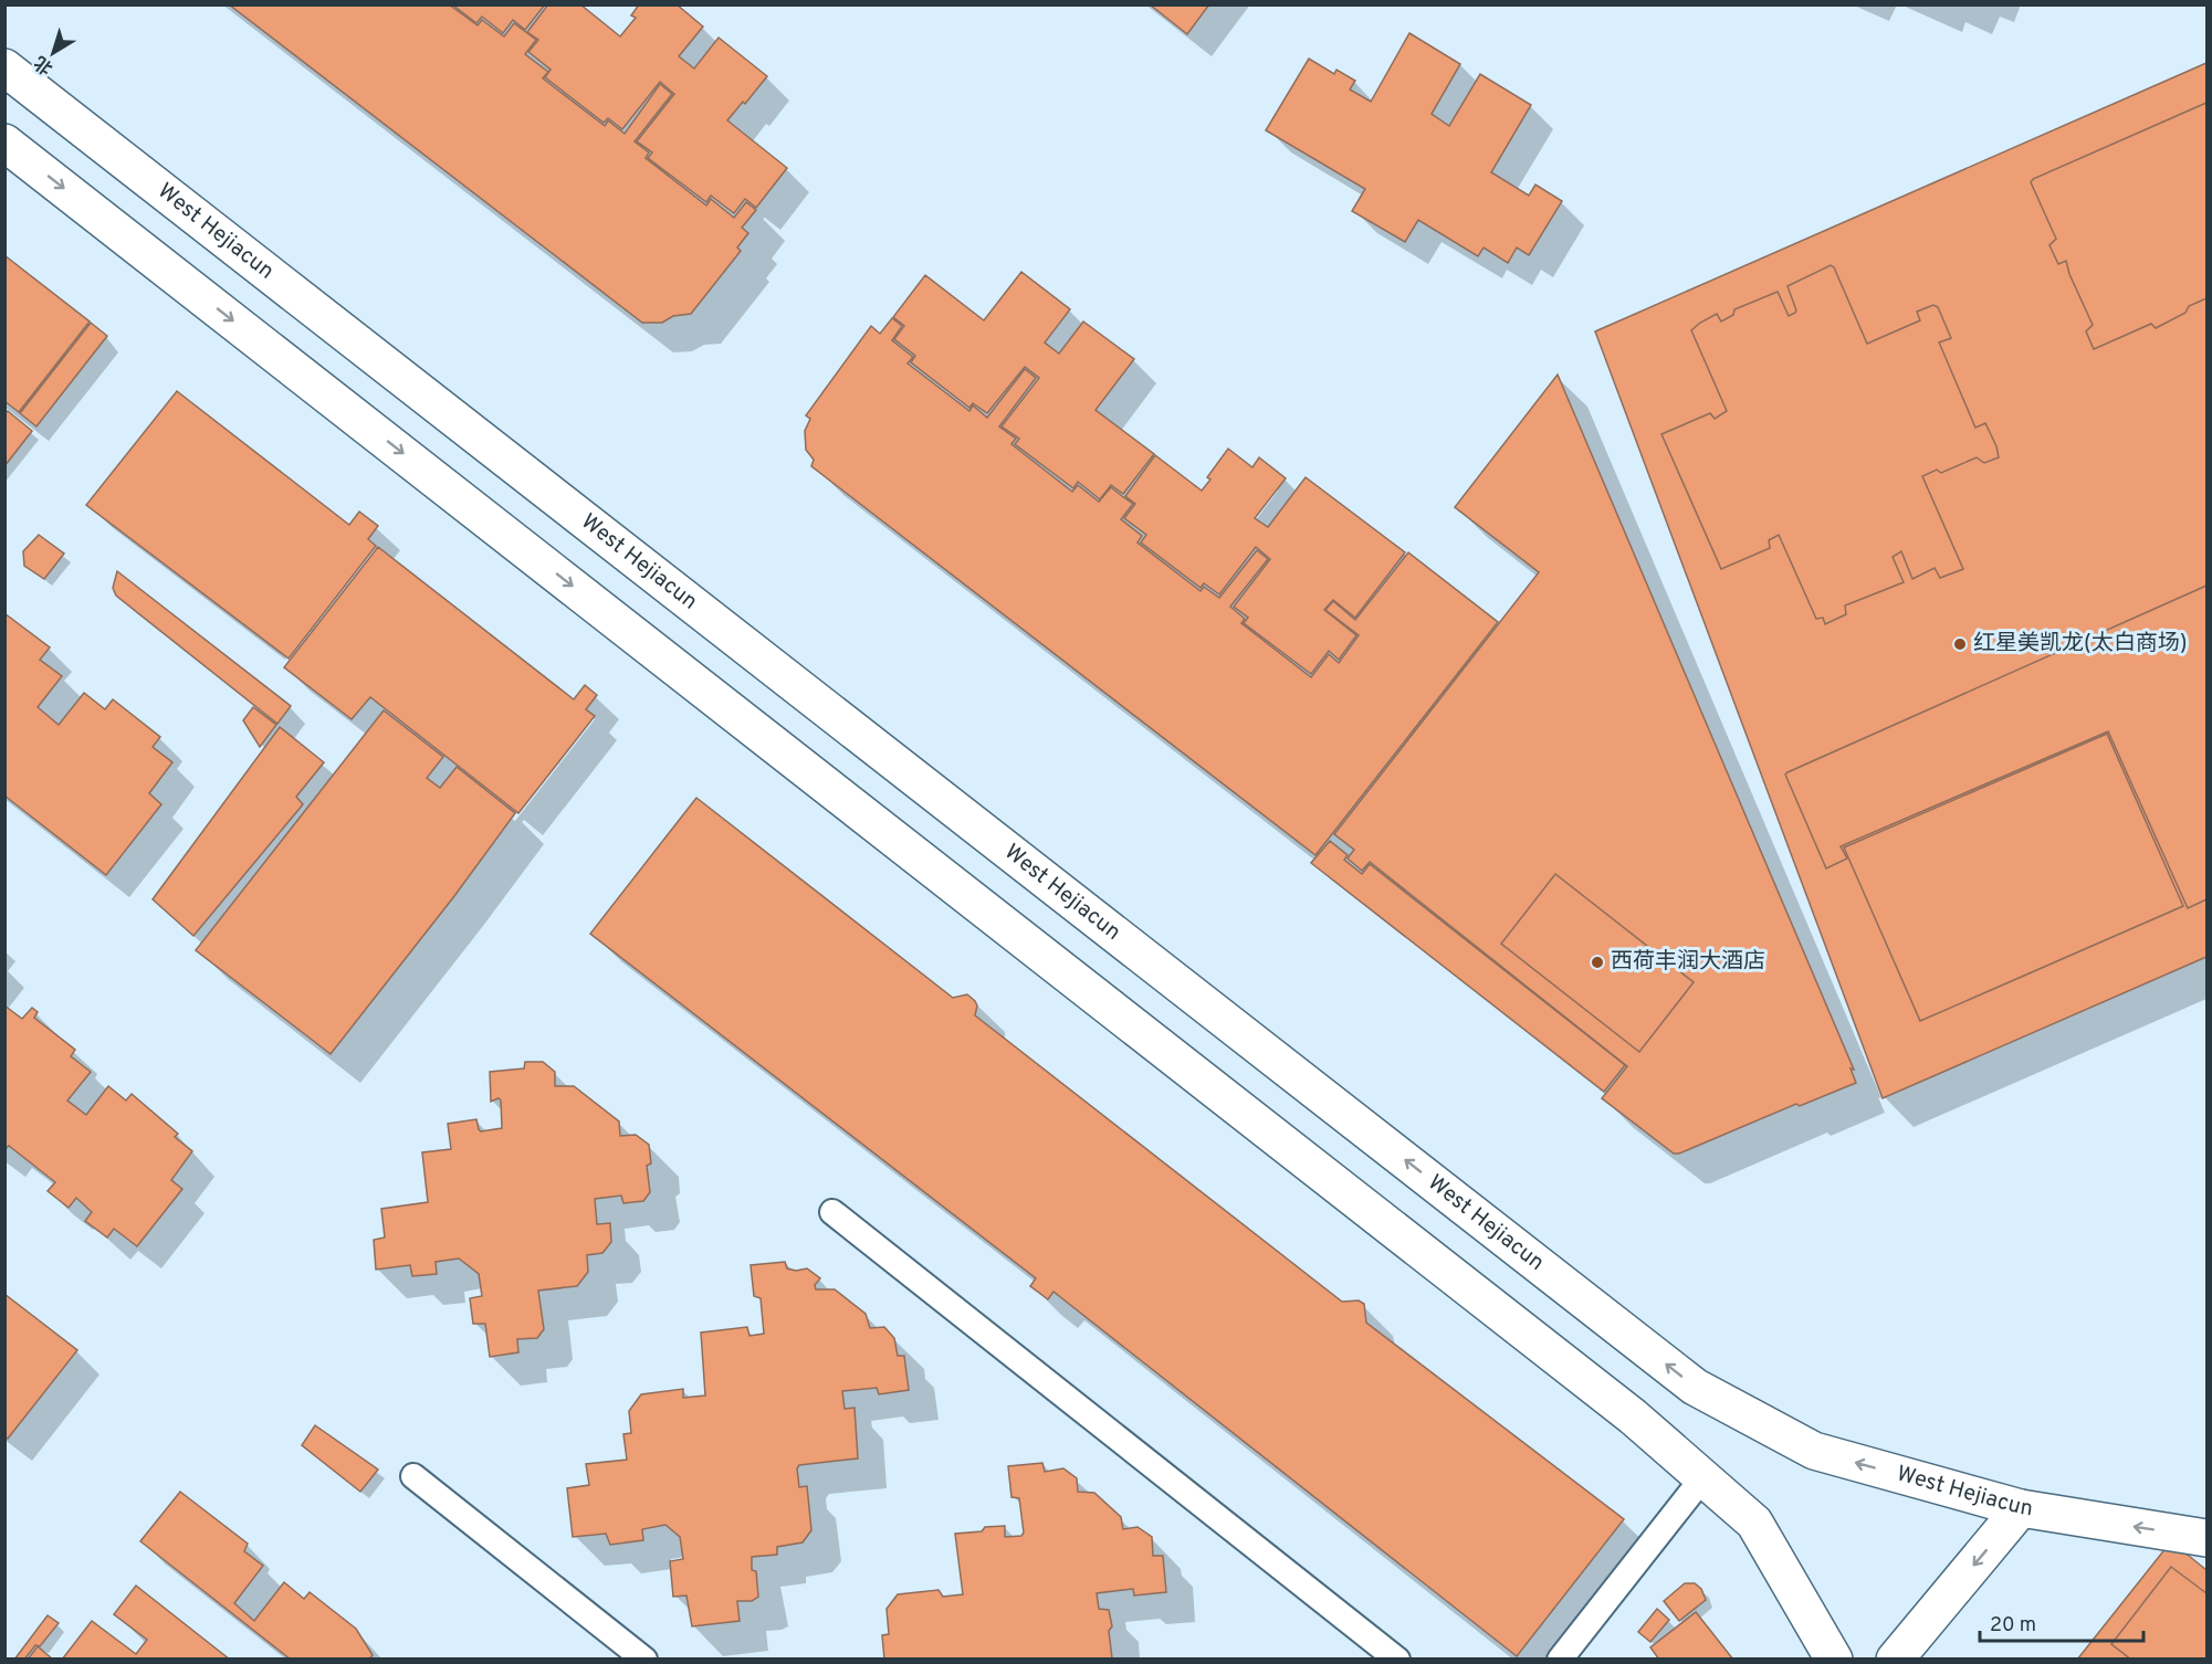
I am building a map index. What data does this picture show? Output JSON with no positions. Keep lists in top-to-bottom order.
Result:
{
  "streets": {
    "street": ["West Hejiacun"]
  },
  "places": ["红星·美凯龙(太白商场)", "西荷丰润大酒店"],
  "scale_bar": "20 m",
  "north": "bottom left"
}
